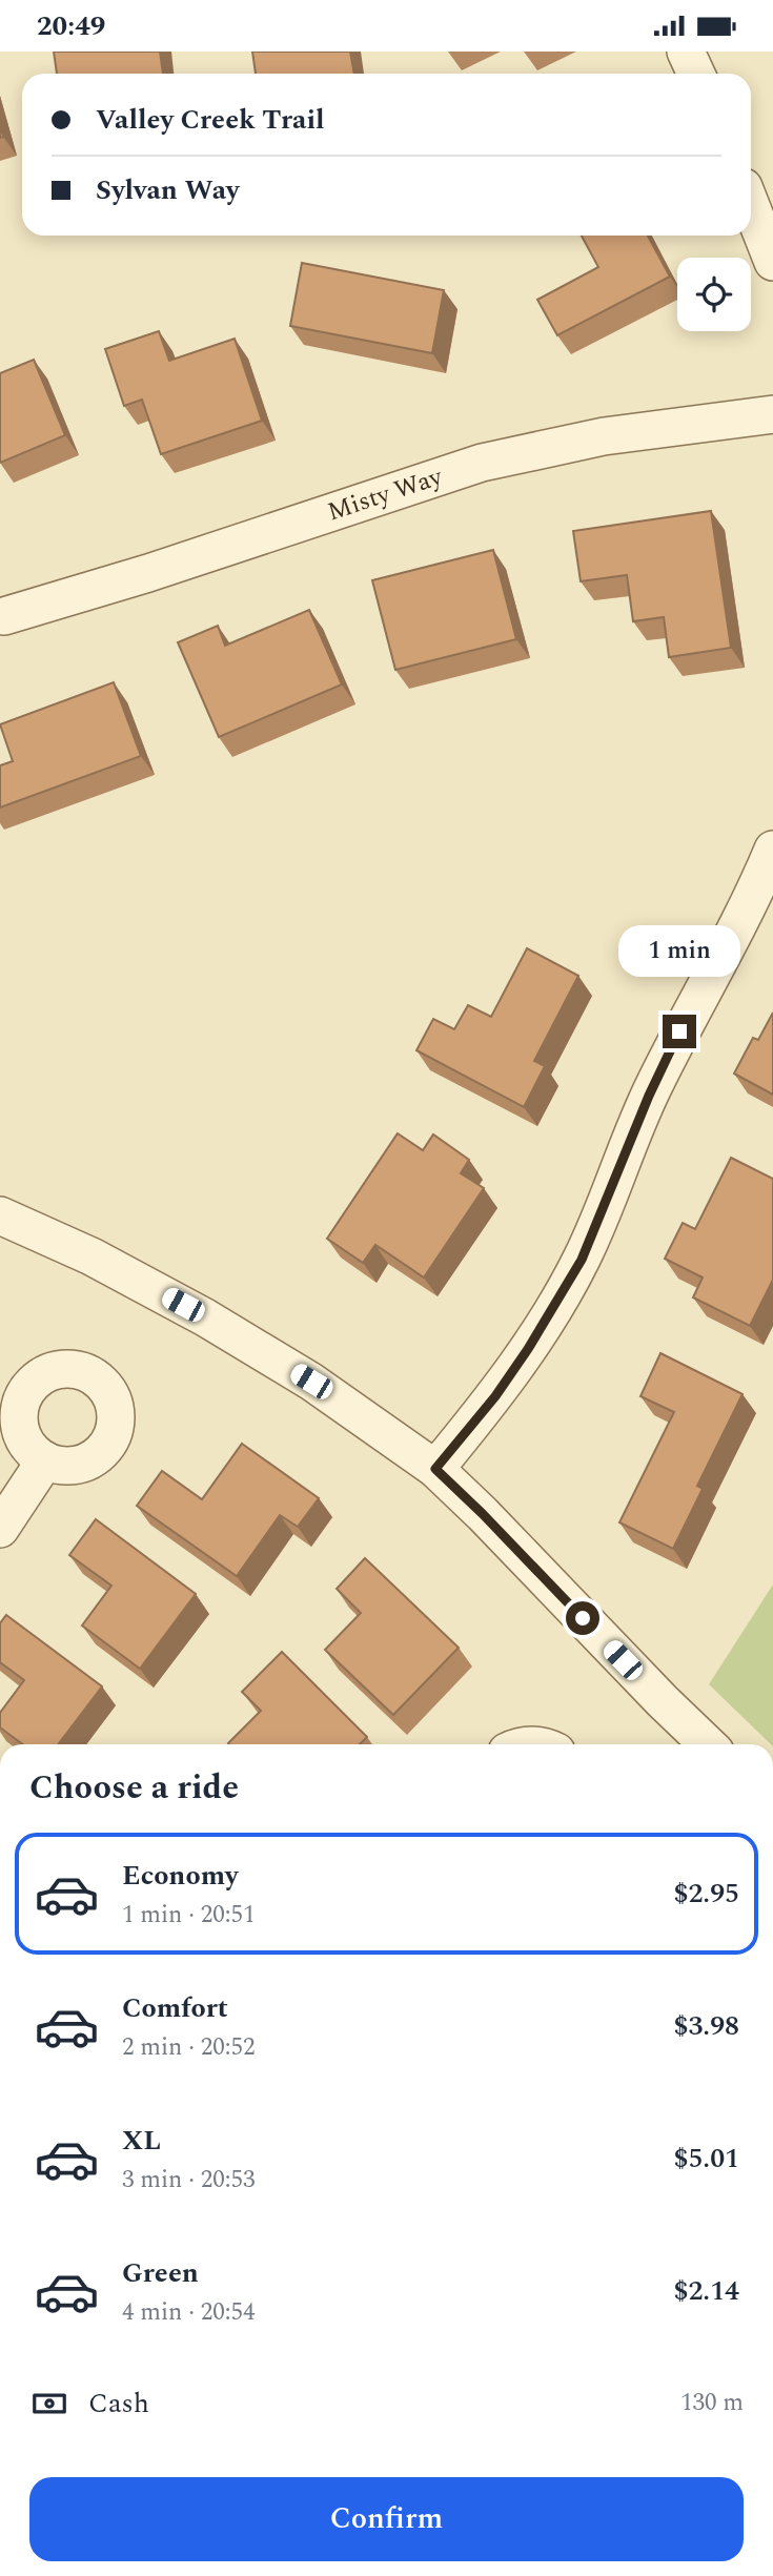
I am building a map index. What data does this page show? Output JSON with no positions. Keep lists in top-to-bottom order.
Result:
{
  "streets": {
    "street": ["Misty Way"]
  },
  "page": {
    "status": "20:49",
    "banner": ["Valley Creek Trail", "Sylvan Way"],
    "bubble": "1 min",
    "heading": "Choose a ride",
    "list": [
      {
        "name": "Economy",
        "note": "1 min · 20:51",
        "value": "$2.95"
      },
      {
        "name": "Comfort",
        "note": "2 min · 20:52",
        "value": "$3.98"
      },
      {
        "name": "XL",
        "note": "3 min · 20:53",
        "value": "$5.01"
      },
      {
        "name": "Green",
        "note": "4 min · 20:54",
        "value": "$2.14"
      }
    ],
    "pay": ["Cash", "130 m"],
    "buttons": "Confirm"
  }
}
